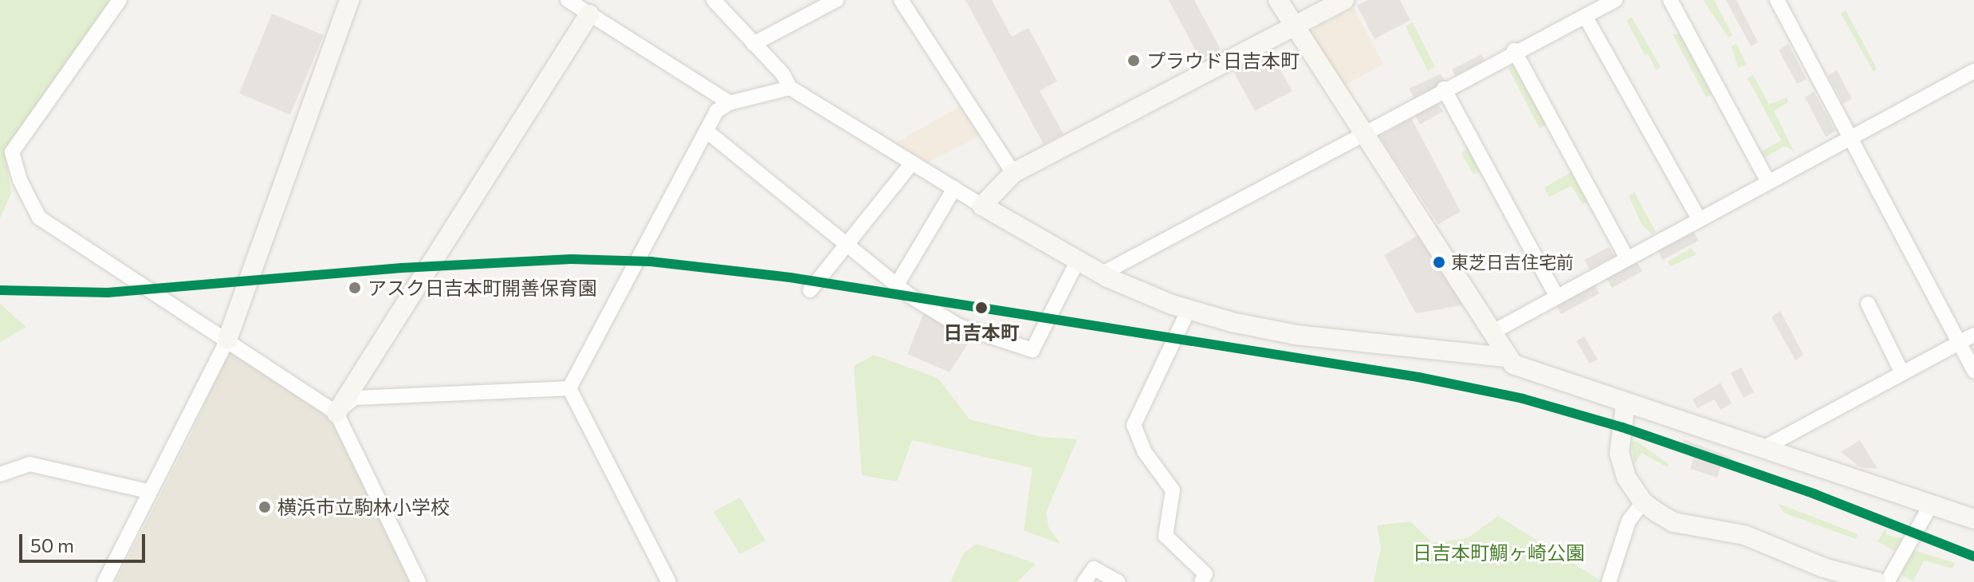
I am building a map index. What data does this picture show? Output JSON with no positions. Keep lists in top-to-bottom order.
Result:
{
  "parks": ["日吉本町鯛ヶ崎公園"],
  "places": [
    "プラウド日吉本町",
    "東芝日吉住宅前",
    "アスク日吉本町開善保育園",
    "日吉本町",
    "横浜市立駒林小学校"
  ],
  "scale_bar": "50 m"
}
